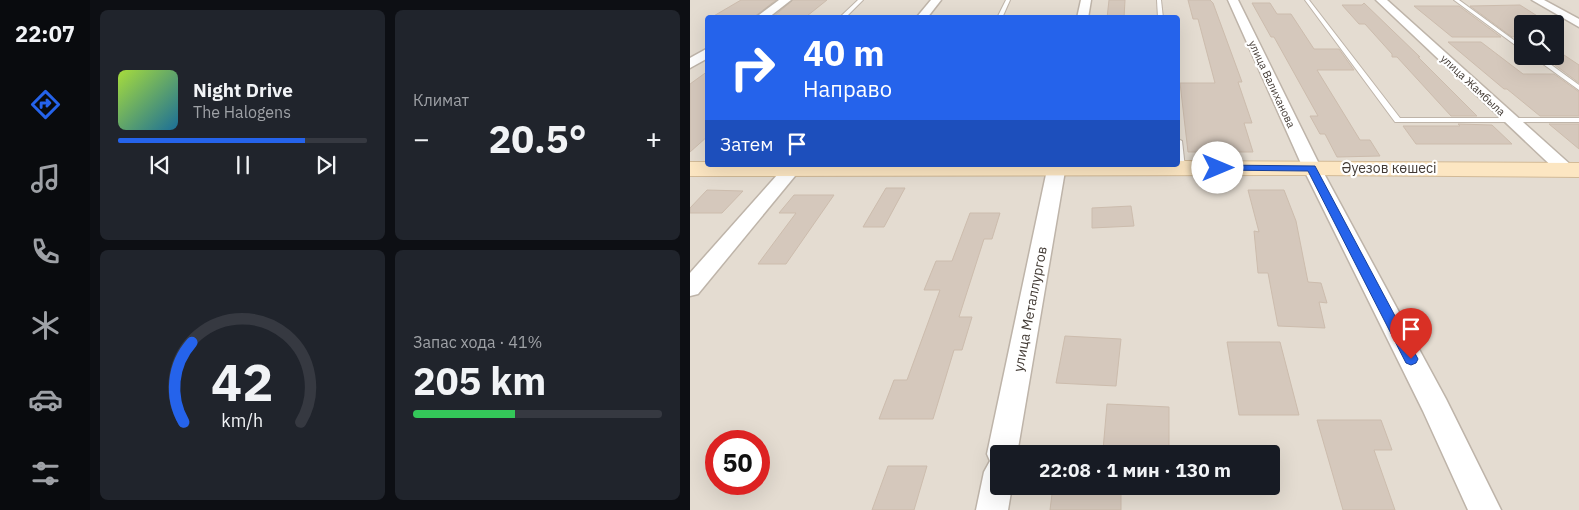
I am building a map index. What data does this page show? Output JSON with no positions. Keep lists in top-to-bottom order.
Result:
{
  "streets": {
    "main road": ["Әуезов көшесі"],
    "street": ["улица Валиханова", "улица Жамбыла", "улица Металлургов"]
  },
  "crossings": [
    ["улица Валиханова", "Әуезов көшесі"],
    ["улица Жамбыла", "Әуезов көшесі"]
  ],
  "page": {
    "tabs": "22:07",
    "tile": [
      "Климат",
      ["Запас хода · 41%", "205 km"]
    ],
    "turn": ["40 m", "Направо"],
    "song": ["Night Drive", "The Halogens"],
    "heat": ["−", "20.5°", "+"],
    "then": "Затем",
    "limit": "50",
    "trip": "22:08 · 1 мин · 130 m",
    "gauge": ["42", "km/h"]
  }
}
